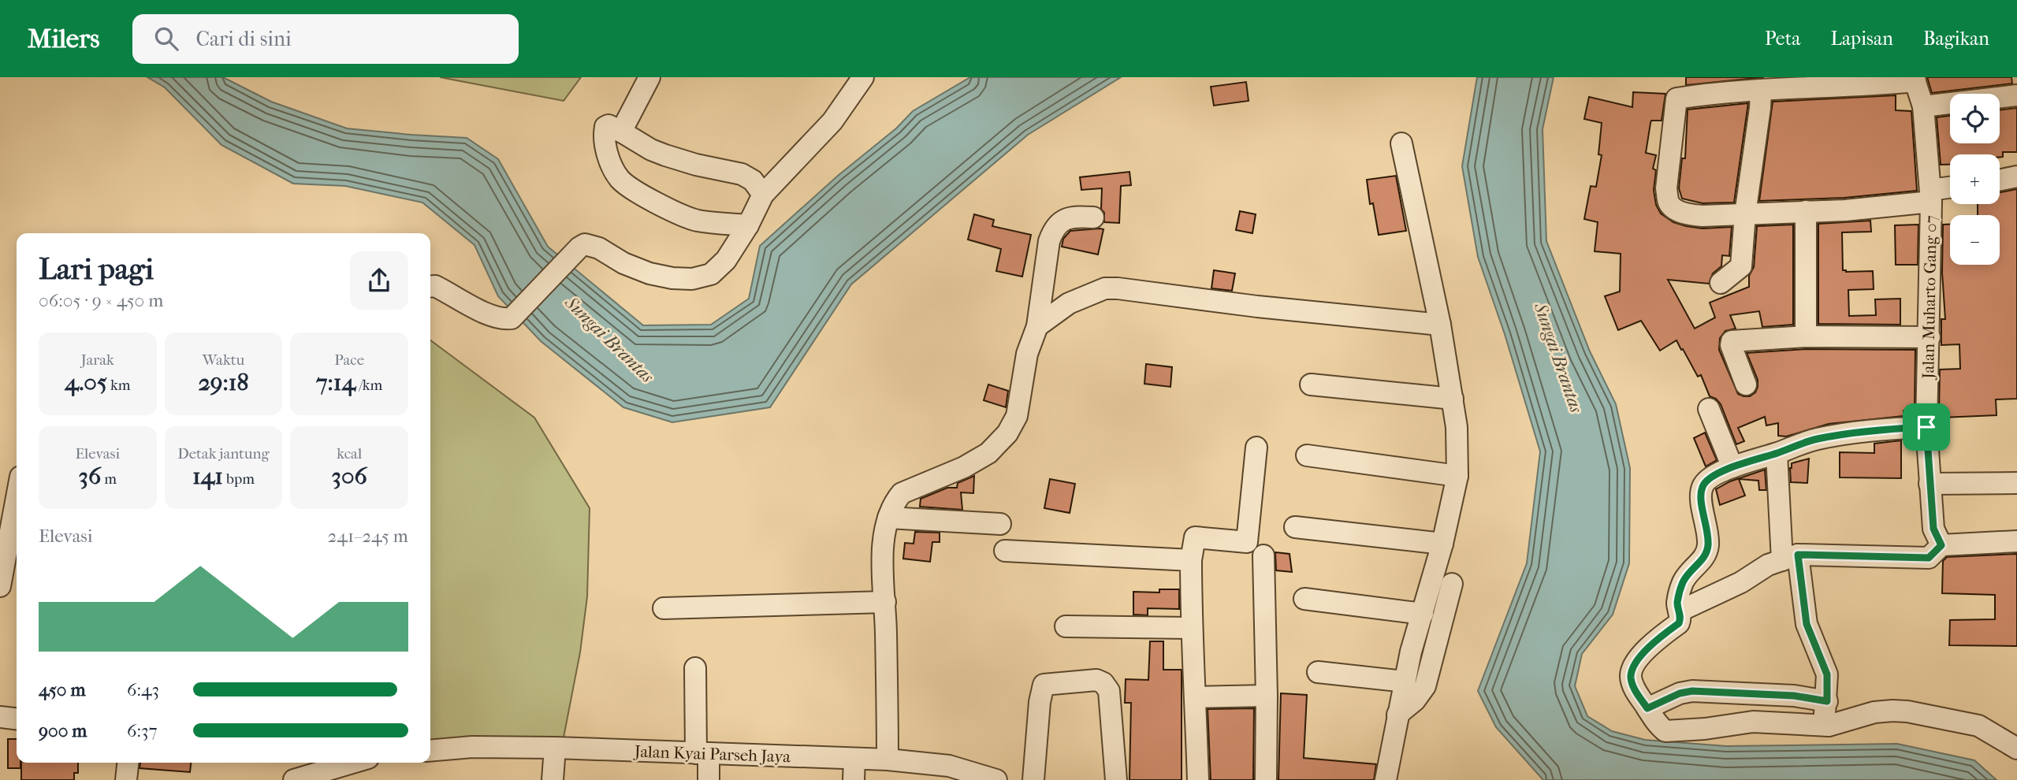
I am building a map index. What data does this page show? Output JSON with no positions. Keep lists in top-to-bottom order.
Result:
{
  "streets": {
    "street": ["Jalan Muharto Gang 07", "Jalan Kyai Parseh Jaya"]
  },
  "water": ["Sungai Brantas"],
  "page": {
    "header": "Milers",
    "search": "Cari di sini",
    "nav": ["Peta", "Lapisan", "Bagikan"],
    "map_buttons": ["+", "−"],
    "heading": ["Lari pagi", "06:05 · 9 × 450 m"],
    "stats": [
      ["Jarak", "4.05 km"],
      ["Waktu", "29:18"],
      ["Pace", "7:14 /km"],
      ["Elevasi", "36 m"],
      ["Detak jantung", "141 bpm"],
      ["kcal", "306"]
    ],
    "chart": ["Elevasi", "241–245 m"],
    "list": [
      {
        "name": "450 m",
        "note": "6:43"
      },
      {
        "name": "900 m",
        "note": "6:37"
      }
    ]
  }
}
